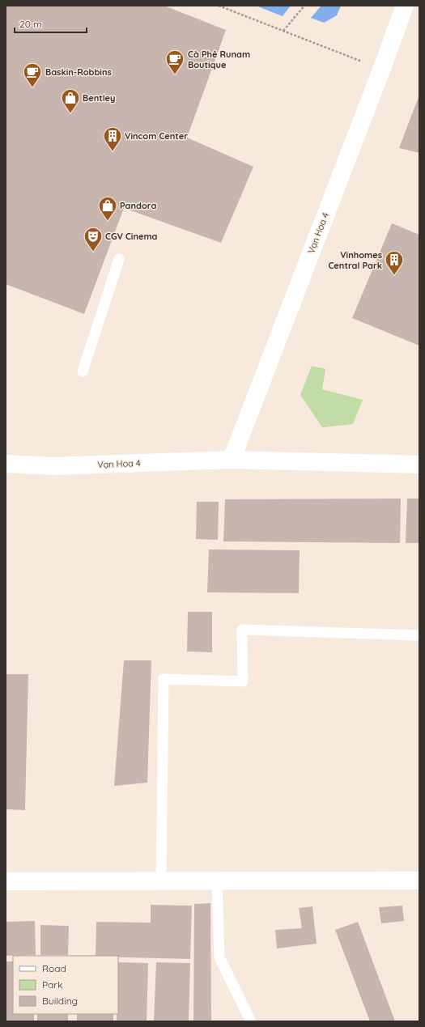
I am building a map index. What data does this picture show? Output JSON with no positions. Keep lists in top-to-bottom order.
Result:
{
  "streets": {
    "street": ["Vạn Hoa 4"]
  },
  "places": {
    "cafe": ["Cà Phê Runam Boutique", "Baskin-Robbins"],
    "shop": ["Bentley", "Pandora"],
    "building": ["Vincom Center", "Vinhomes Central Park"],
    "theatre": ["CGV Cinema"]
  },
  "legend": ["Road", "Park", "Building"],
  "scale_bar": "20 m"
}
